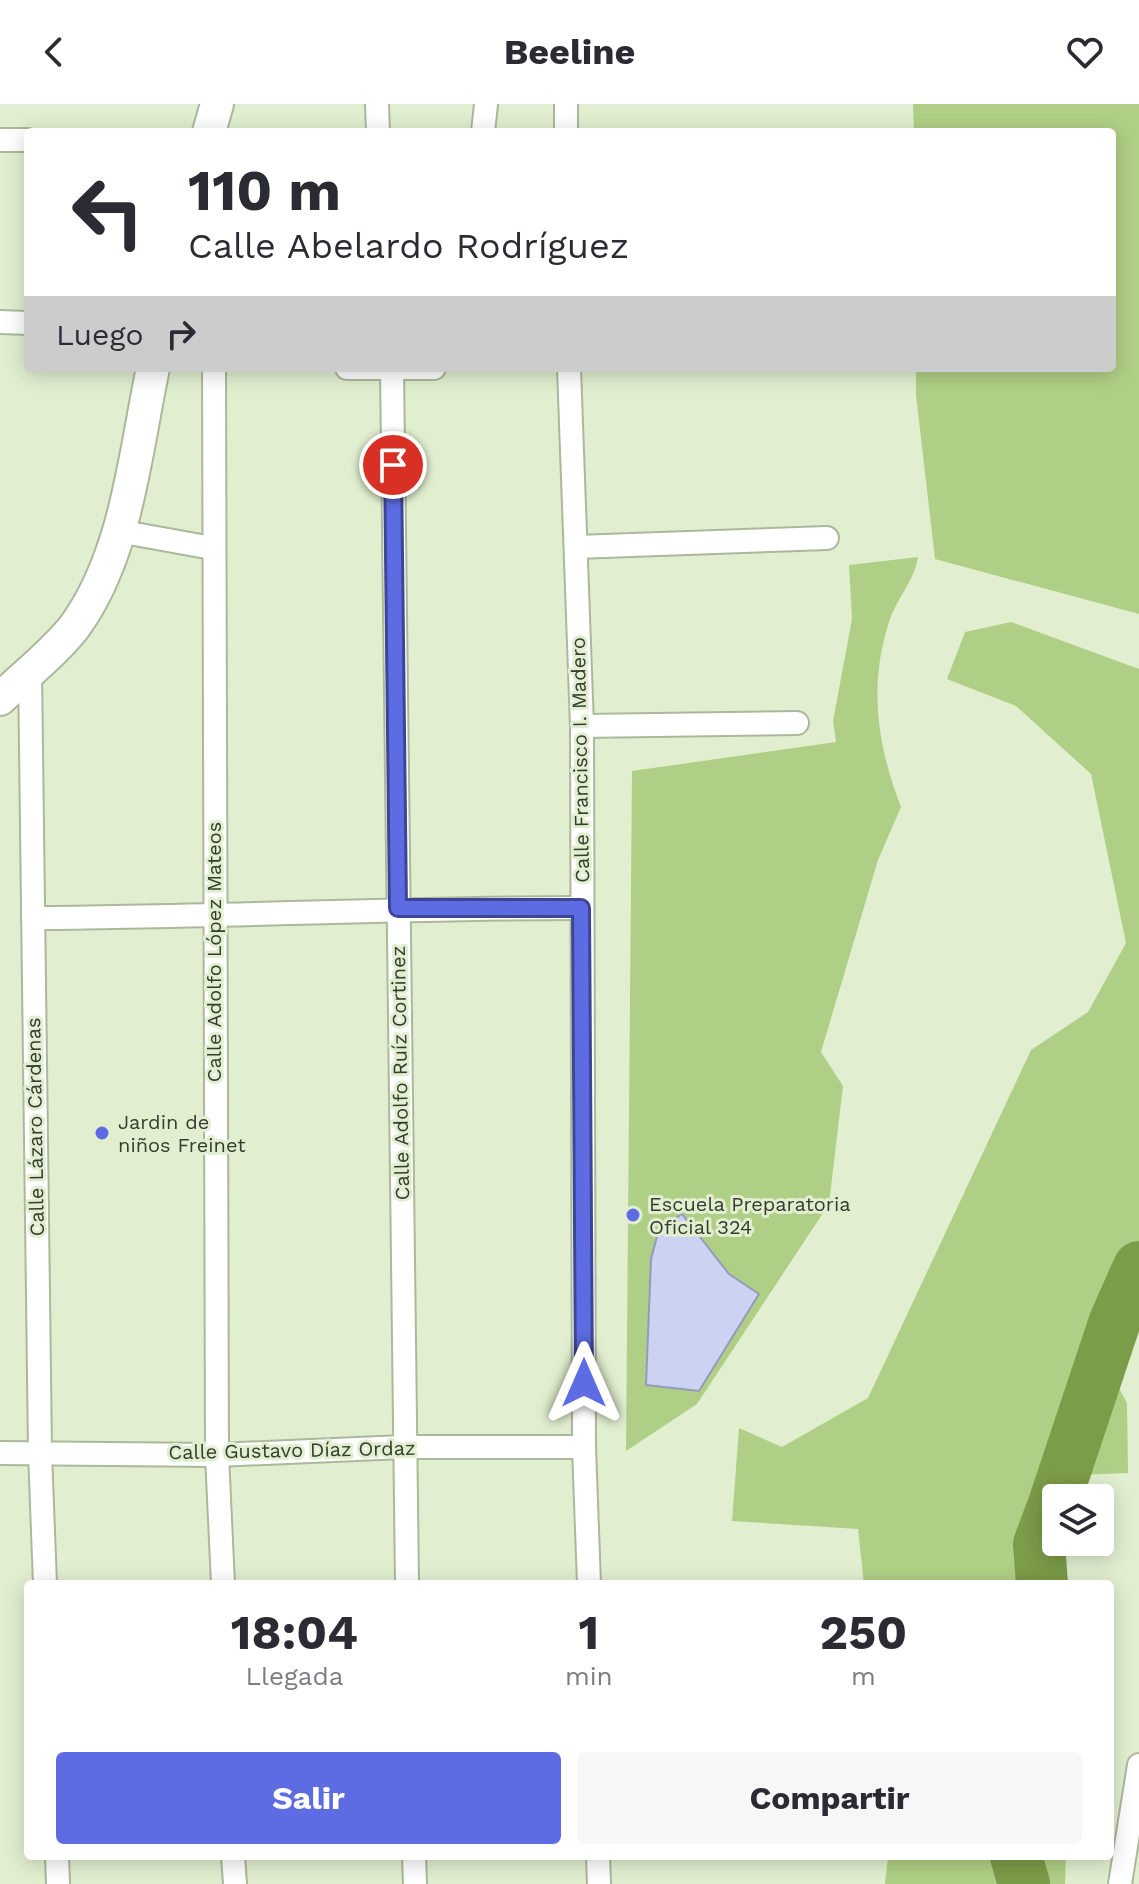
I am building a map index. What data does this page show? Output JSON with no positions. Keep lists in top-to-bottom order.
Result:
{
  "streets": {
    "street": [
      "Calle Francisco I. Madero",
      "Calle Adolfo López Mateos",
      "Calle Adolfo Ruíz Cortinez",
      "Calle Lázaro Cárdenas",
      "Calle Gustavo Díaz Ordaz"
    ]
  },
  "crossings": [
    ["Calle Francisco I. Madero", "Calle Gustavo Díaz Ordaz"],
    ["Calle Adolfo López Mateos", "Calle Gustavo Díaz Ordaz"],
    ["Calle Adolfo Ruíz Cortinez", "Calle Gustavo Díaz Ordaz"],
    ["Calle Lázaro Cárdenas", "Calle Gustavo Díaz Ordaz"]
  ],
  "places": ["Jardin de niños Freinet", "Escuela Preparatoria Oficial 324"],
  "page": {
    "header": "Beeline",
    "turn": ["110 m", "Calle Abelardo Rodríguez"],
    "then": "Luego",
    "eta": [
      "18:04",
      "Llegada",
      "1",
      "min",
      "250",
      "m"
    ],
    "buttons": ["Salir", "Compartir"]
  }
}
